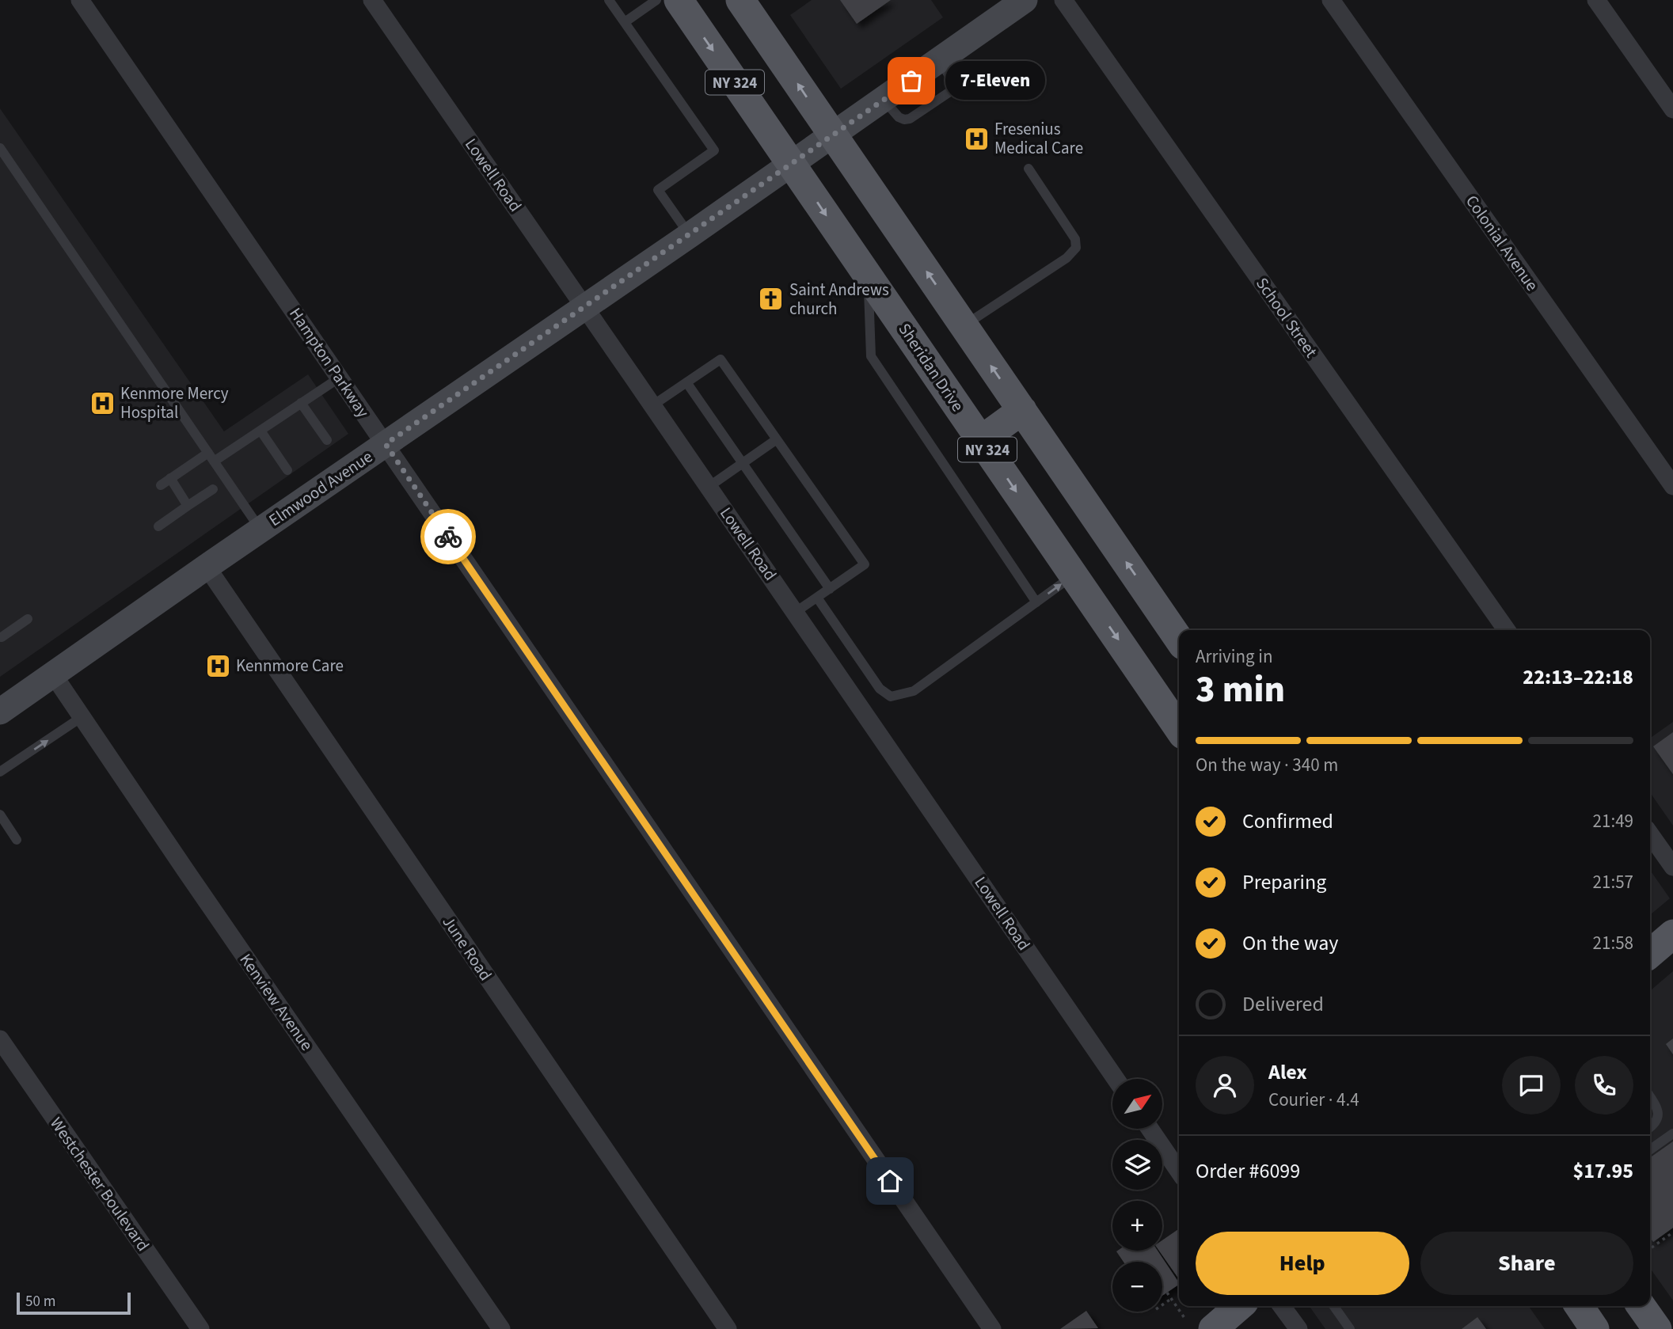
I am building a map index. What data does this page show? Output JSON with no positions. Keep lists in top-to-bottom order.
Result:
{
  "streets": {
    "main road": ["NY 324", "Sheridan Drive"],
    "street": [
      "Lowell Road",
      "Colonial Avenue",
      "School Street",
      "Hampton Parkway",
      "Elmwood Avenue",
      "June Road",
      "Kenview Avenue",
      "Westchester Boulevard"
    ]
  },
  "crossings": [
    ["NY 324", "Elmwood Avenue"],
    ["Lowell Road", "Elmwood Avenue"],
    ["Hampton Parkway", "Elmwood Avenue"],
    ["Sheridan Drive", "Elmwood Avenue"],
    ["Elmwood Avenue", "June Road"],
    ["Elmwood Avenue", "Kenview Avenue"]
  ],
  "places": {
    "other": ["7-Eleven"],
    "hospital": ["Fresenius Medical Care", "Kenmore Mercy Hospital", "Kennmore Care"],
    "church": ["Saint Andrews church"]
  },
  "scale_bar": "50 m",
  "north": "top right",
  "page": {
    "bubble": "7-Eleven",
    "heading": ["3 min", "Arriving in", "22:13–22:18"],
    "panel": [
      "Alex",
      "Courier · 4.4",
      "Order #6099",
      "$17.95"
    ],
    "bar": "On the way · 340 m",
    "list": [
      ["Confirmed", "21:49"],
      ["Preparing", "21:57"],
      ["On the way", "21:58"],
      "Delivered"
    ],
    "map_buttons": ["+", "−"],
    "buttons": ["Help", "Share"],
    "scale": "50 m"
  }
}
